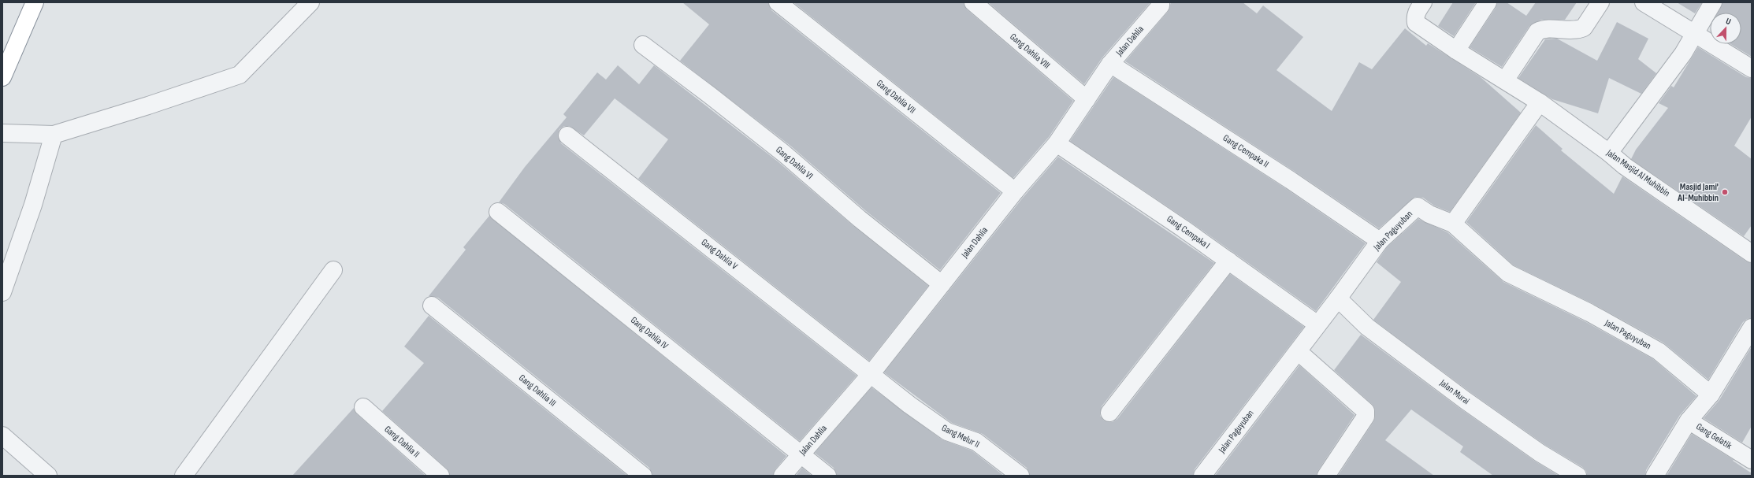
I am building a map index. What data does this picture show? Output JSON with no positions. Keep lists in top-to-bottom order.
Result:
{
  "streets": {
    "street": [
      "Jalan Dahlia",
      "Gang Dahlia VIII",
      "Gang Dahlia VII",
      "Gang Cempaka II",
      "Gang Dahlia VI",
      "Jalan Masjid Al Muhibbin",
      "Jalan Paguyuban",
      "Gang Cempaka I",
      "Gang Dahlia V",
      "Gang Dahlia IV",
      "Gang Dahlia III",
      "Jalan Murai",
      "Gang Melur II",
      "Gang Gelatik",
      "Gang Dahlia II"
    ]
  },
  "crossings": [
    ["Jalan Dahlia", "Gang Dahlia VIII"],
    ["Jalan Dahlia", "Gang Dahlia VII"],
    ["Jalan Dahlia", "Gang Cempaka II"],
    ["Jalan Dahlia", "Gang Dahlia VI"],
    ["Jalan Dahlia", "Gang Cempaka I"],
    ["Jalan Dahlia", "Gang Dahlia V"],
    ["Jalan Dahlia", "Gang Dahlia IV"],
    ["Jalan Dahlia", "Gang Melur II"],
    ["Gang Cempaka II", "Jalan Paguyuban"],
    ["Jalan Paguyuban", "Gang Cempaka I"],
    ["Jalan Paguyuban", "Jalan Murai"],
    ["Jalan Paguyuban", "Gang Gelatik"],
    ["Gang Dahlia V", "Gang Melur II"]
  ],
  "places": ["Masjid Jami' Al-Muhibbin"],
  "north": "top"
}
